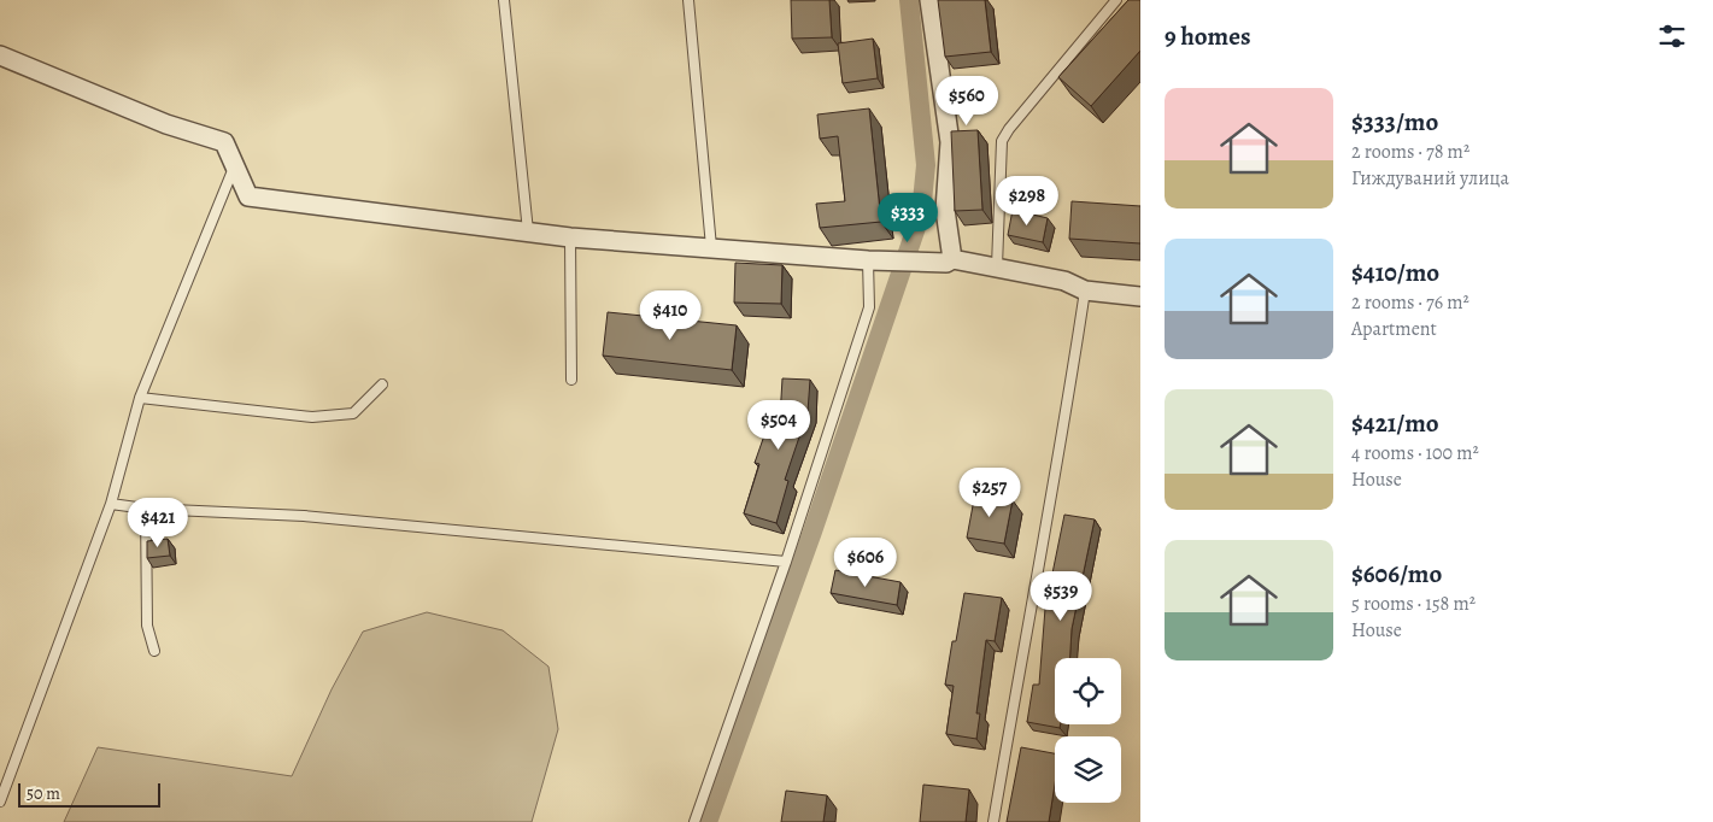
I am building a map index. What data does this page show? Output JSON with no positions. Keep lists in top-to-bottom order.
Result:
{
  "scale_bar": "50 m",
  "page": {
    "heading": "9 homes",
    "list": [
      {
        "name": "$333/mo",
        "note": "2 rooms · 78 m² · Гиждуваний улица"
      },
      {
        "name": "$410/mo",
        "note": "2 rooms · 76 m² · Apartment"
      },
      {
        "name": "$421/mo",
        "note": "4 rooms · 100 m² · House"
      },
      {
        "name": "$606/mo",
        "note": "5 rooms · 158 m² · House"
      }
    ],
    "price": [
      "$560",
      "$298",
      "$333",
      "$410",
      "$504",
      "$257",
      "$421",
      "$606",
      "$539"
    ],
    "scale": "50 m"
  }
}
